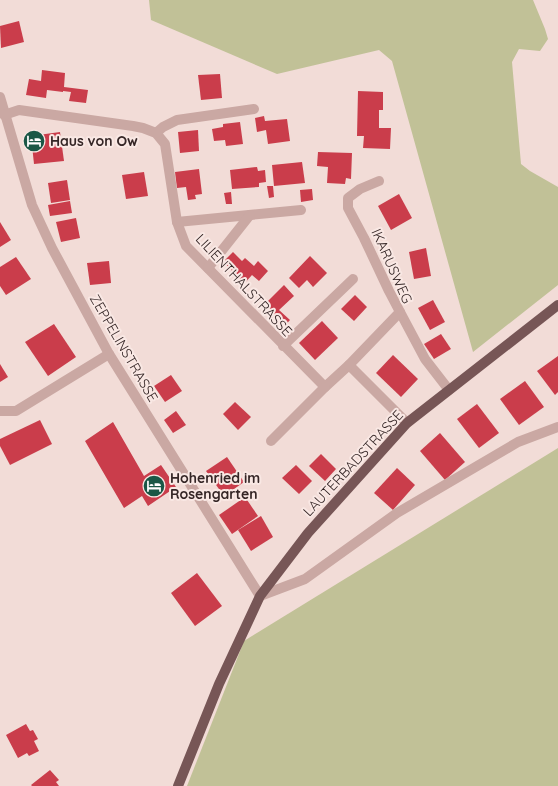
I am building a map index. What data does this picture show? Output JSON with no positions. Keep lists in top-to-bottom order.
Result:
{
  "streets": {
    "main road": ["LAUTERBADSTRASSE"],
    "street": ["IKARUSWEG", "LILIENTHALSTRASSE", "ZEPPELINSTRASSE"]
  },
  "crossings": [
    ["ZEPPELINSTRASSE", "LAUTERBADSTRASSE"]
  ],
  "places": {
    "hotel": ["Haus von Ow", "Hohenried im Rosengarten"]
  }
}
